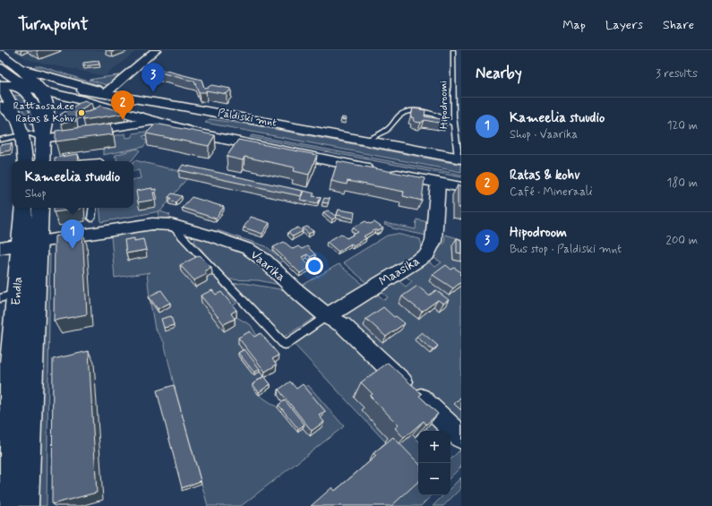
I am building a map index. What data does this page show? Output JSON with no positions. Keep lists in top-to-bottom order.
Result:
{
  "streets": {
    "main road": ["Paldiski mnt", "Endla"],
    "street": ["Vaarika", "Maasika"],
    "lane": ["Hipodroomi"]
  },
  "crossings": [
    ["Hipodroomi", "Paldiski mnt"],
    ["Paldiski mnt", "Maasika"],
    ["Vaarika", "Maasika"],
    ["Vaarika", "Endla"]
  ],
  "places": ["Rattaosad.ee Ratas & Kohv"],
  "page": {
    "header": "Turnpoint",
    "nav": ["Map", "Layers", "Share"],
    "heading": ["Nearby", "3 results"],
    "pins": ["3", "2", "1"],
    "list": [
      {
        "mark": "1",
        "name": "Kameelia stuudio",
        "note": "Shop · Vaarika",
        "value": "120 m"
      },
      {
        "mark": "2",
        "name": "Ratas & kohv",
        "note": "Café · Mineraali",
        "value": "180 m"
      },
      {
        "mark": "3",
        "name": "Hipodroom",
        "note": "Bus stop · Paldiski mnt",
        "value": "200 m"
      }
    ],
    "popup": ["Kameelia stuudio", "Shop"],
    "map_buttons": ["+", "−"]
  }
}
